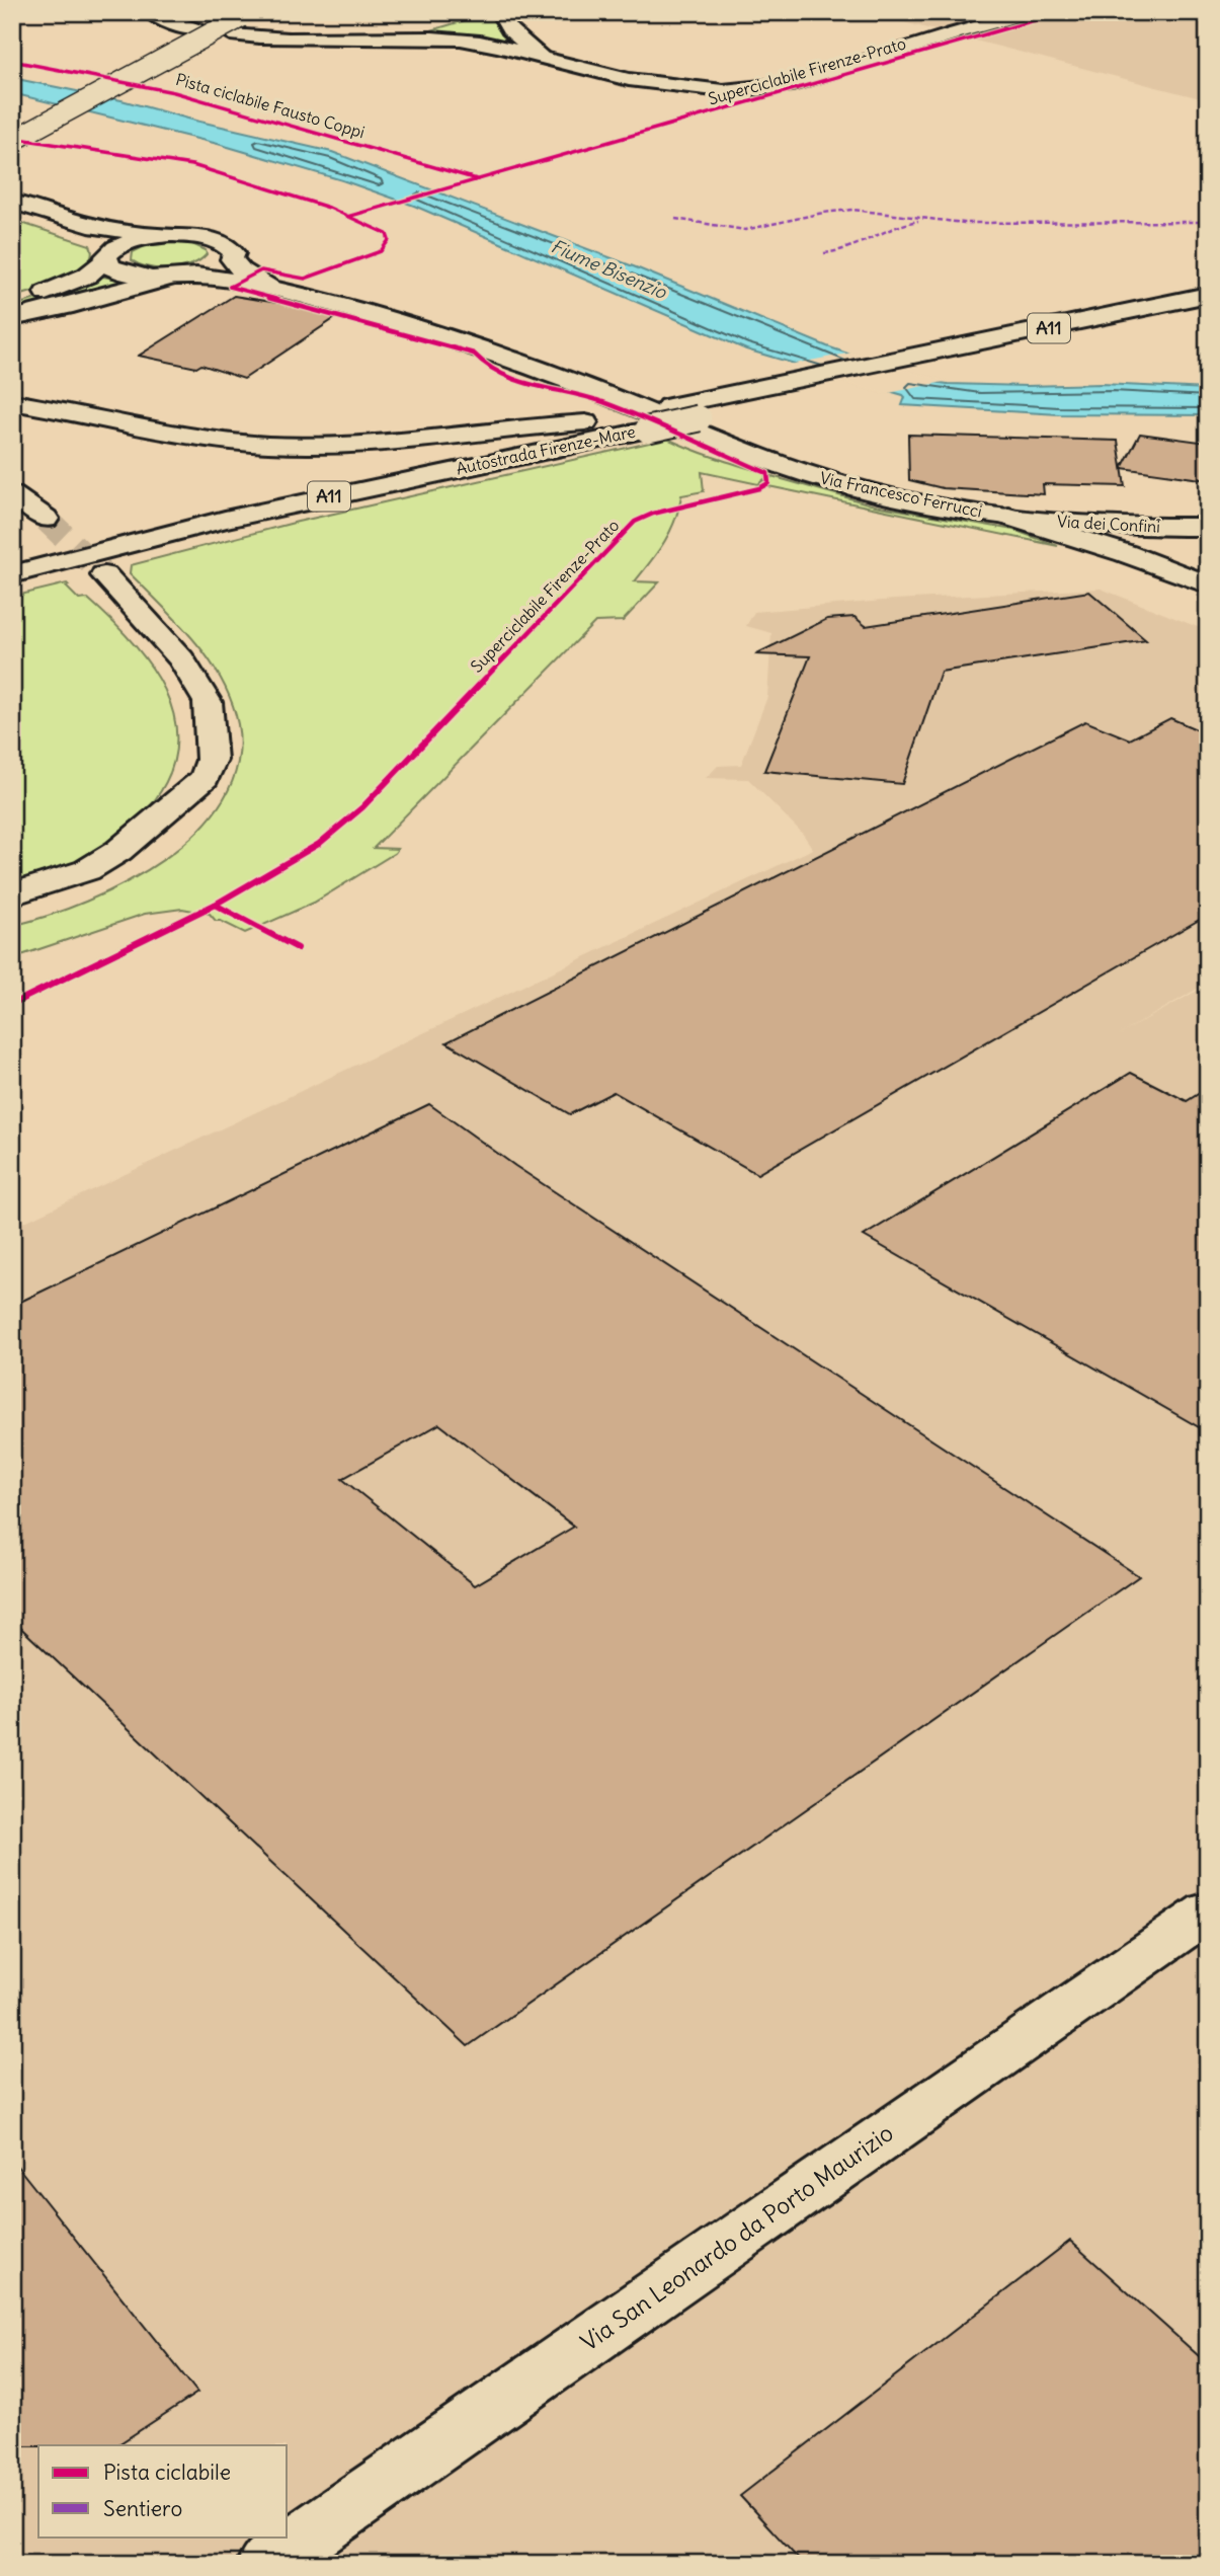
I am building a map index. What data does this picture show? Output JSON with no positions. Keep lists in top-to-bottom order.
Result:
{
  "streets": {
    "main road": [
      "A11",
      "Autostrada Firenze-Mare",
      "Via Francesco Ferrucci",
      "Via dei Confini",
      "Via San Leonardo da Porto Maurizio"
    ],
    "cycle path": ["Superciclabile Firenze-Prato", "Pista ciclabile Fausto Coppi"]
  },
  "crossings": [
    ["Via Francesco Ferrucci", "Via dei Confini"]
  ],
  "water": ["Fiume Bisenzio"],
  "legend": ["Pista ciclabile", "Sentiero"]
}
